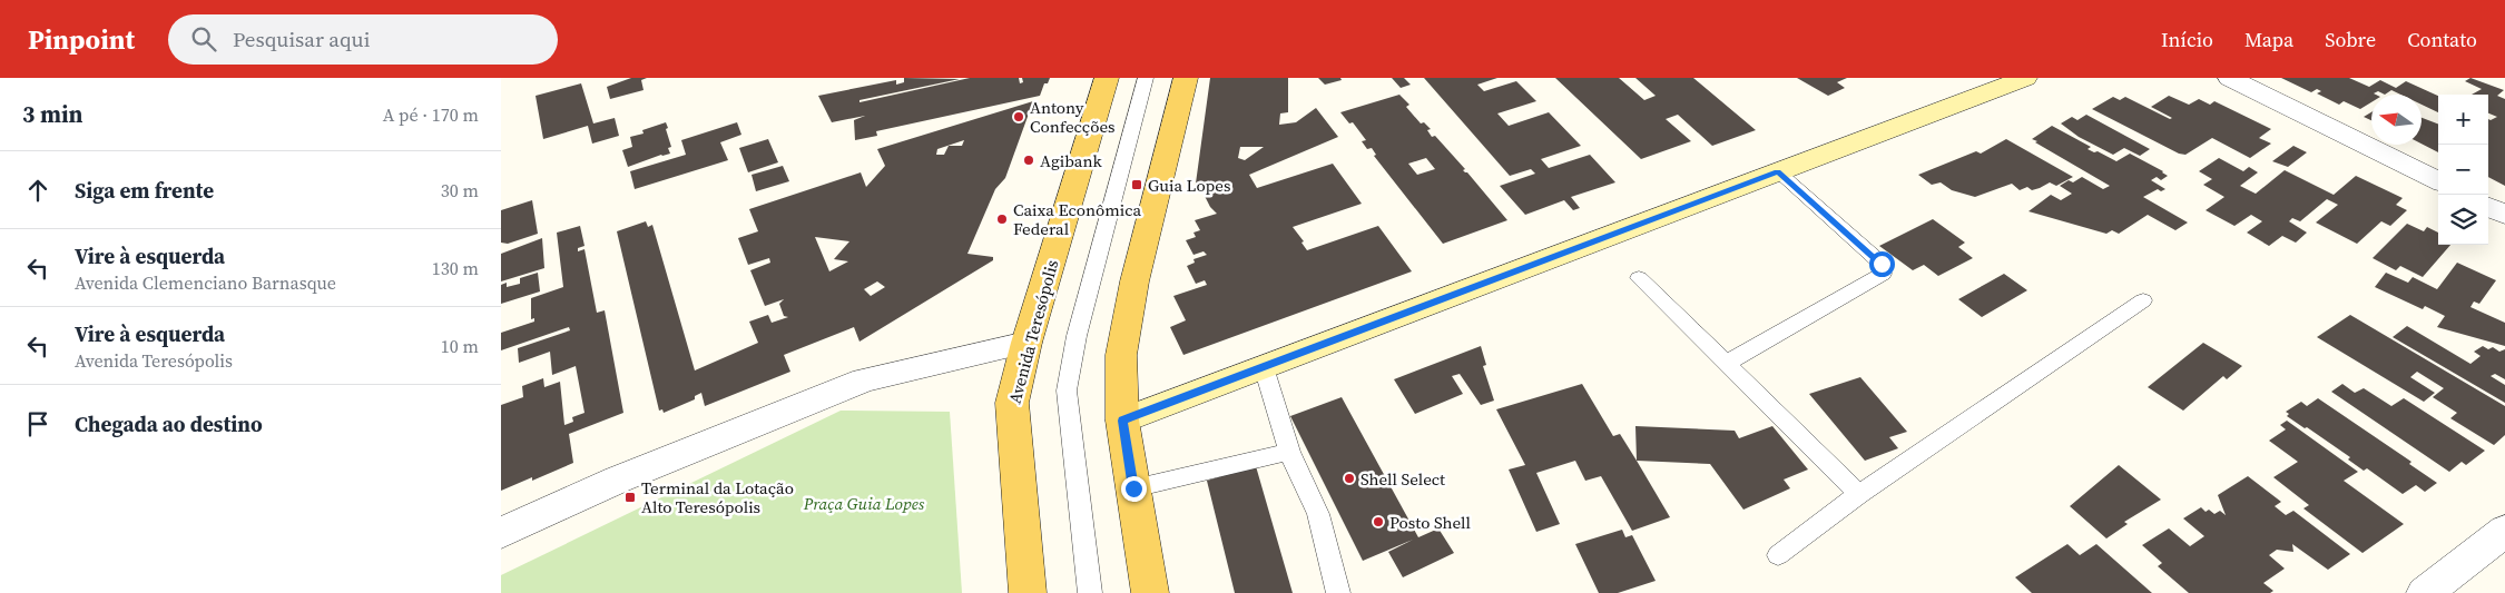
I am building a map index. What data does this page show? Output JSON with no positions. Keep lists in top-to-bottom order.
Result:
{
  "streets": {
    "main road": ["Avenida Teresópolis"]
  },
  "parks": ["Praça Guia Lopes"],
  "places": {
    "other": [
      "Antony Confecções",
      "Agibank",
      "Caixa Econômica Federal",
      "Shell Select",
      "Posto Shell"
    ],
    "transit": ["Guia Lopes", "Terminal da Lotação Alto Teresópolis"]
  },
  "north": "left",
  "page": {
    "header": "Pinpoint",
    "search": "Pesquisar aqui",
    "nav": [
      "Início",
      "Mapa",
      "Sobre",
      "Contato"
    ],
    "heading": ["3 min", "A pé · 170 m"],
    "map_buttons": ["+", "−"],
    "list": [
      ["Siga em frente", "30 m"],
      ["Vire à esquerda", "Avenida Clemenciano Barnasque", "130 m"],
      ["Vire à esquerda", "Avenida Teresópolis", "10 m"],
      "Chegada ao destino"
    ]
  }
}
